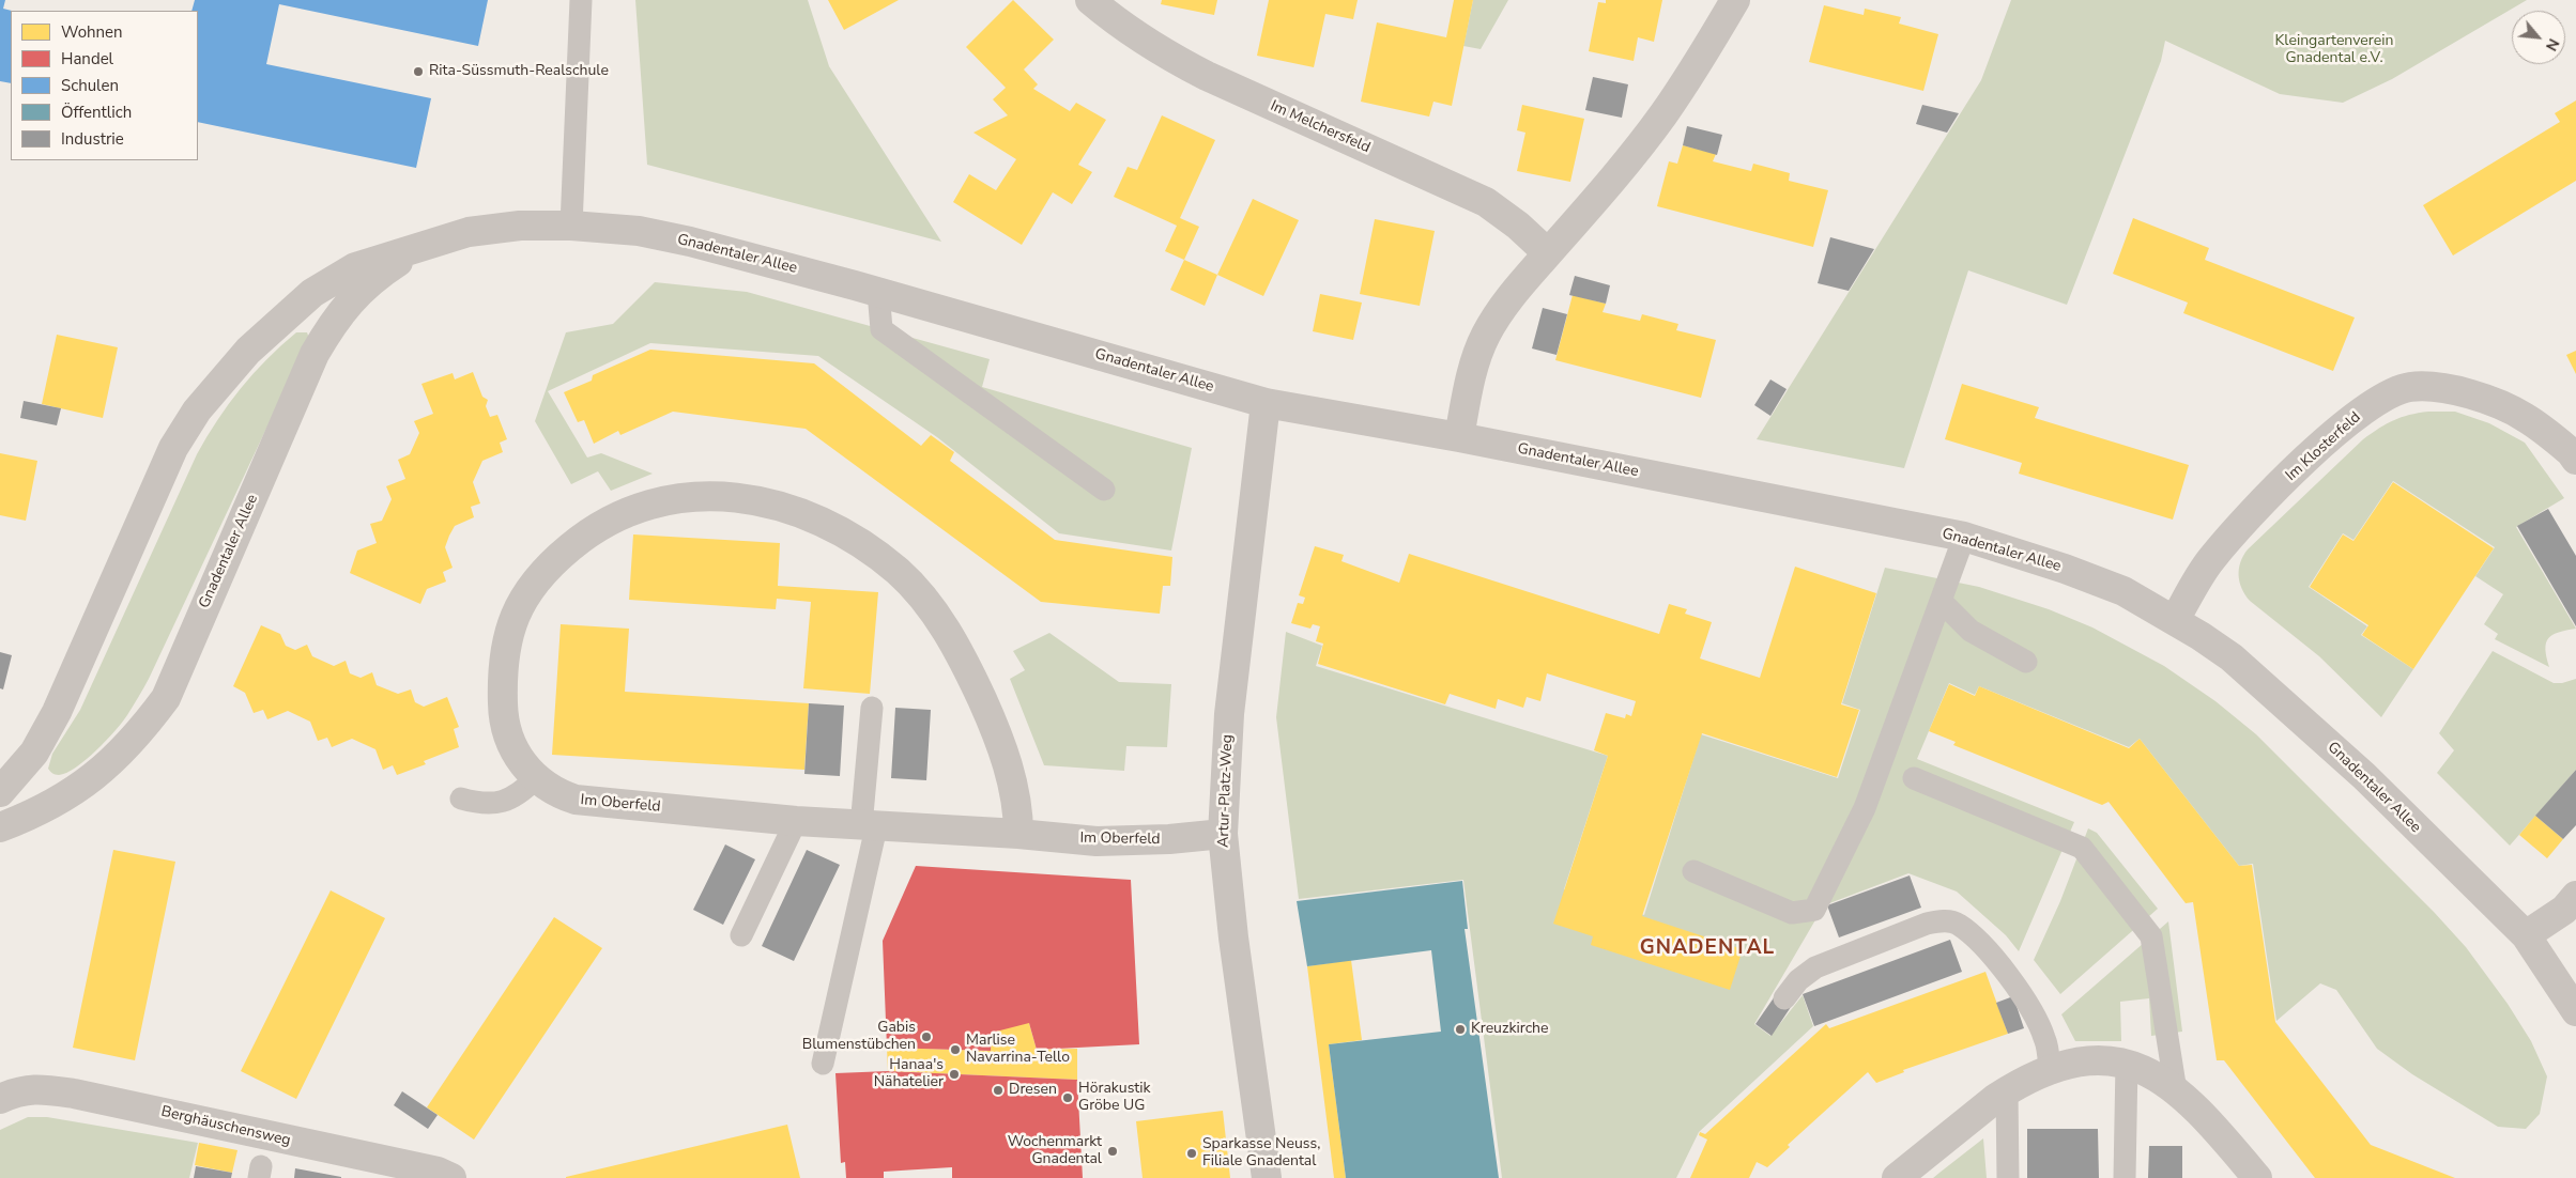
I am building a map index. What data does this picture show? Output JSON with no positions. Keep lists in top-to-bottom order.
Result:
{
  "streets": {
    "street": [
      "Im Melchersfeld",
      "Gnadentaler Allee",
      "Im Klosterfeld",
      "Artur-Platz-Weg",
      "Im Oberfeld",
      "Berghäuschensweg"
    ]
  },
  "crossings": [
    ["Gnadentaler Allee", "Im Klosterfeld"],
    ["Gnadentaler Allee", "Artur-Platz-Weg"],
    ["Artur-Platz-Weg", "Im Oberfeld"]
  ],
  "districts": ["GNADENTAL"],
  "parks": ["Kleingartenverein Gnadental e.V."],
  "places": [
    "Rita-Süssmuth-Realschule",
    "Kreuzkirche",
    "Gabis Blumenstübchen",
    "Marlise Navarrina-Tello",
    "Hanaa's Nähatelier",
    "Dresen",
    "Hörakustik Gröbe UG",
    "Wochenmarkt Gnadental",
    "Sparkasse Neuss, Filiale Gnadental"
  ],
  "legend": [
    "Wohnen",
    "Handel",
    "Schulen",
    "Öffentlich",
    "Industrie"
  ],
  "north": "bottom right"
}
